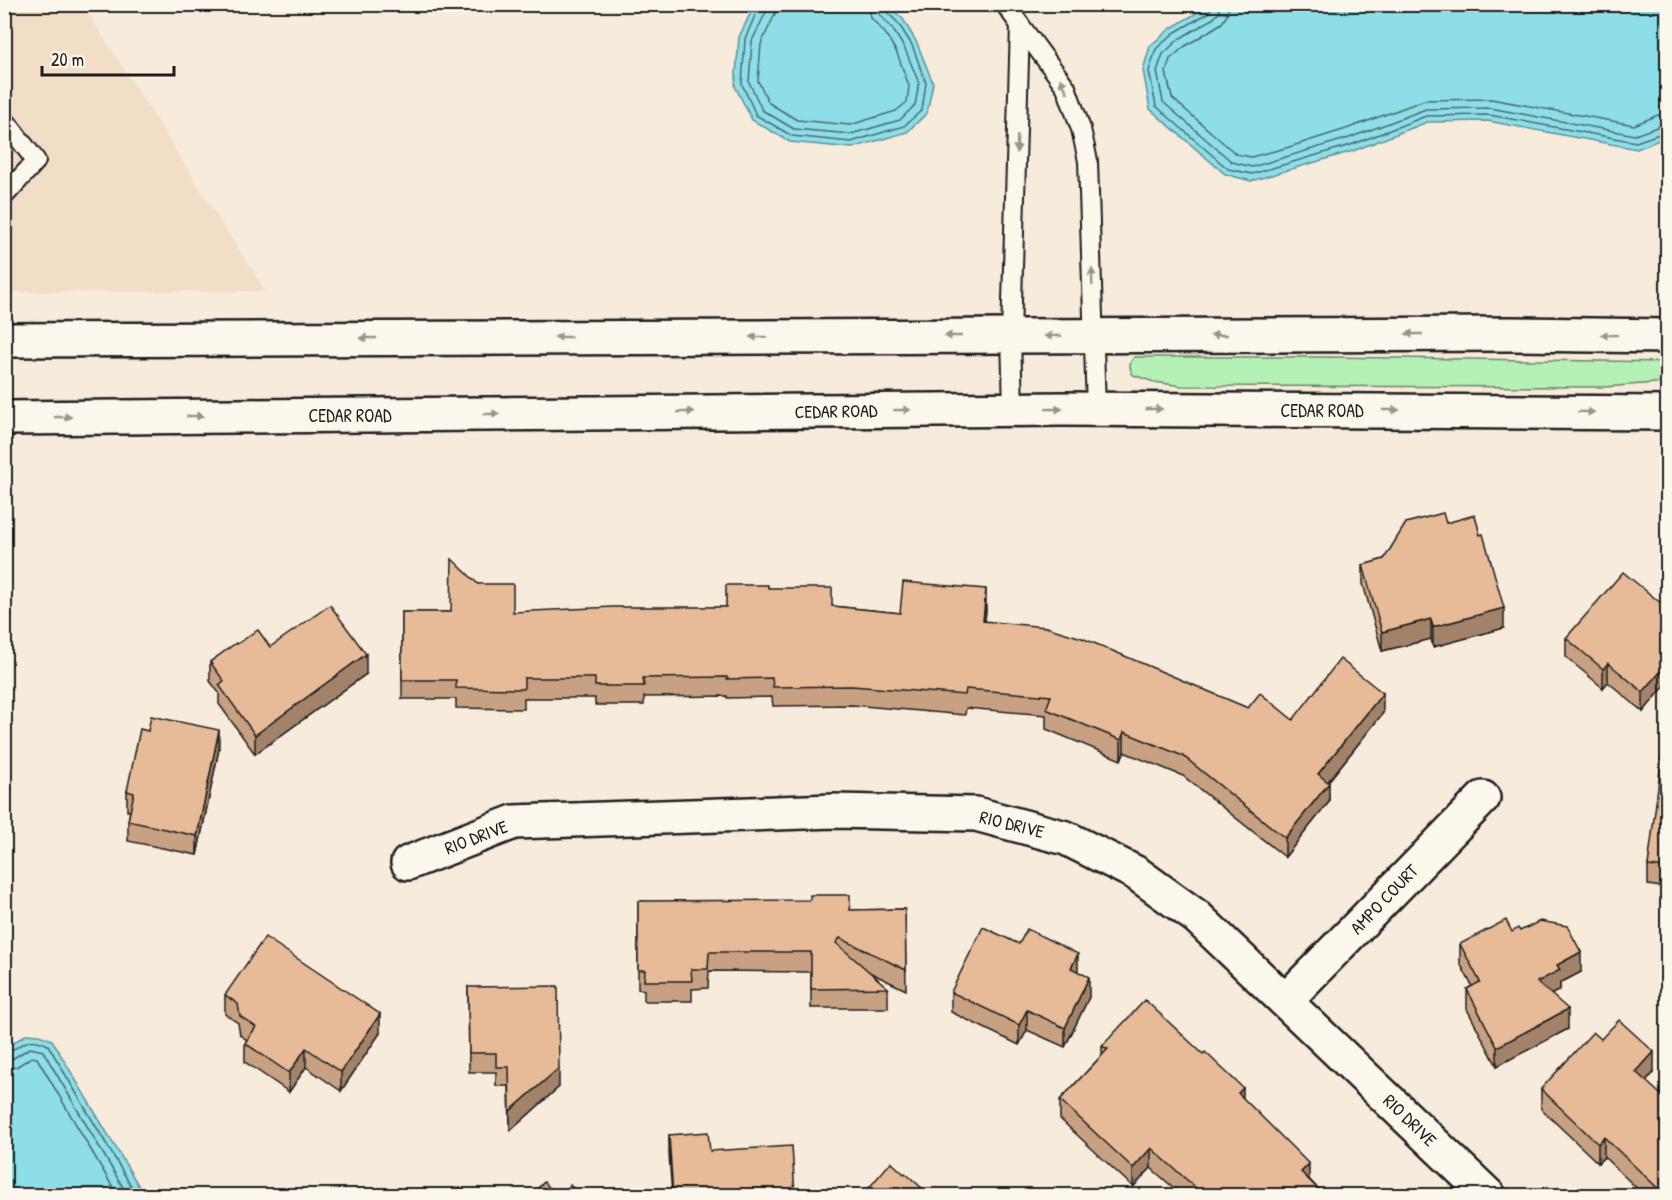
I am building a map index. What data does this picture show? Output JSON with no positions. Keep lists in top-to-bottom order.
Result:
{
  "streets": {
    "main road": ["CEDAR ROAD", "RIO DRIVE", "AMPO COURT"]
  },
  "crossings": [
    ["RIO DRIVE", "AMPO COURT"]
  ],
  "scale_bar": "20 m"
}
